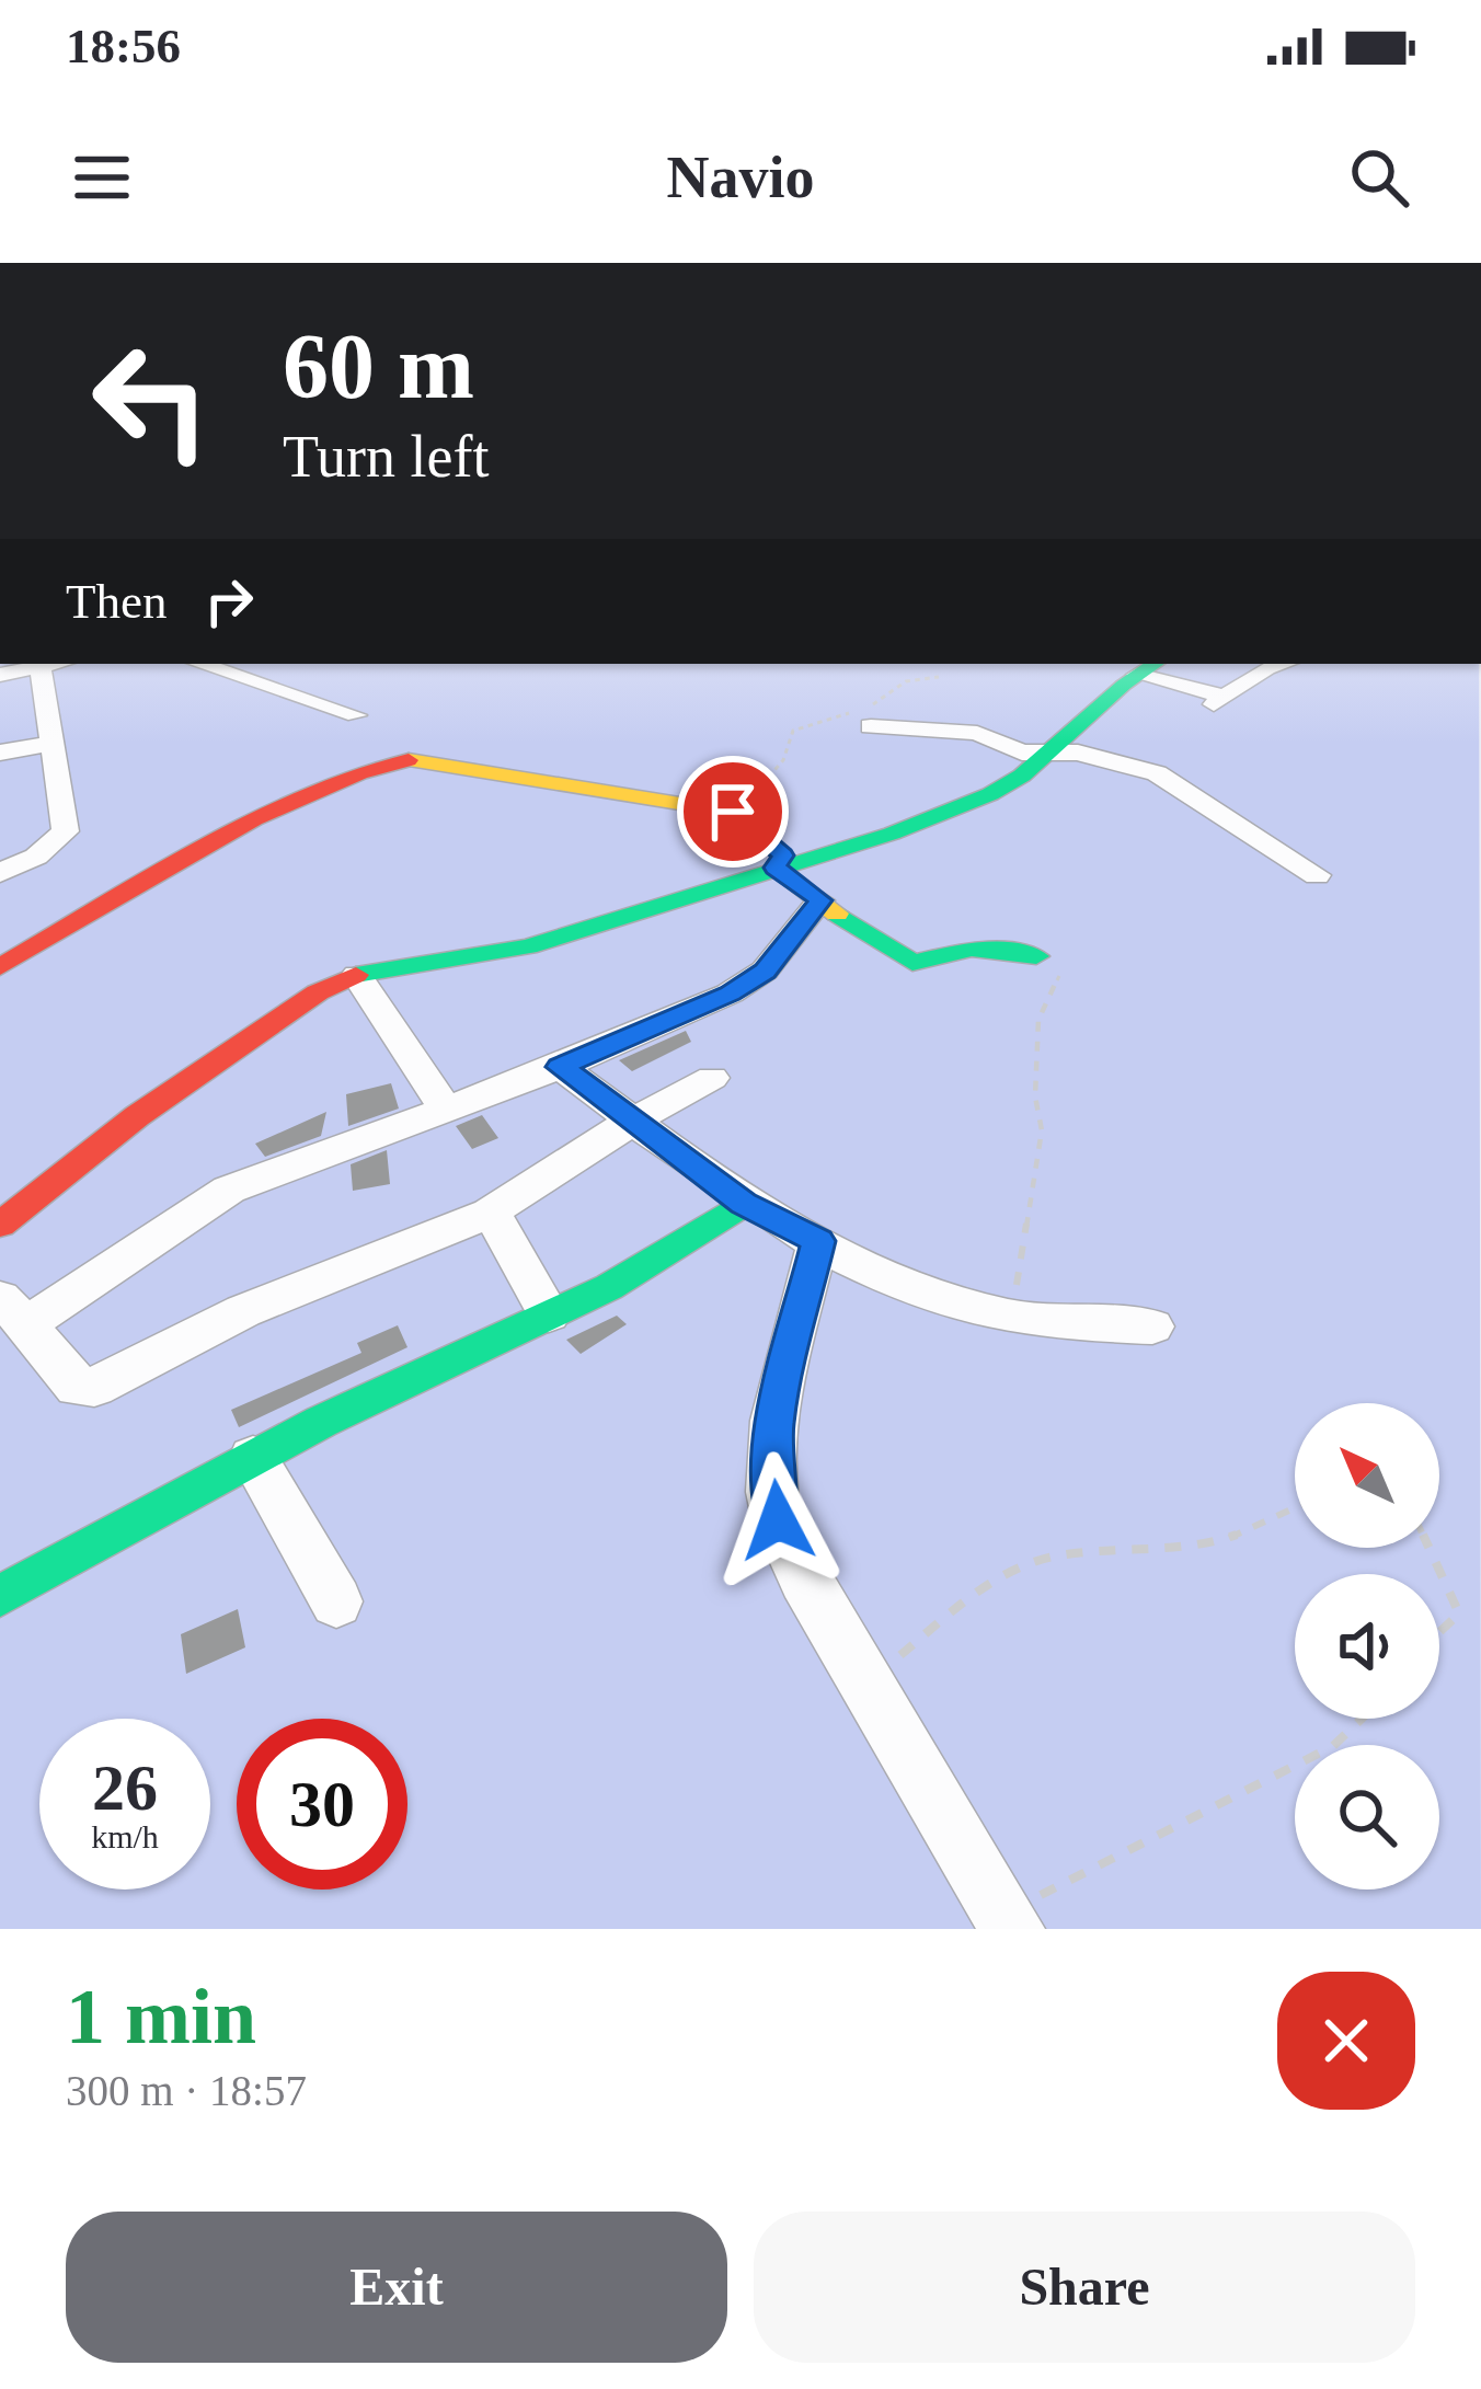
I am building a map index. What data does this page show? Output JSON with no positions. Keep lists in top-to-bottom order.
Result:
{
  "north": "top left",
  "page": {
    "status": "18:56",
    "header": "Navio",
    "turn": ["60 m", "Turn left"],
    "then": "Then",
    "speed": "26 km/h",
    "limit": "30",
    "heading": ["1 min", "300 m · 18:57"],
    "buttons": ["Exit", "Share"]
  }
}
